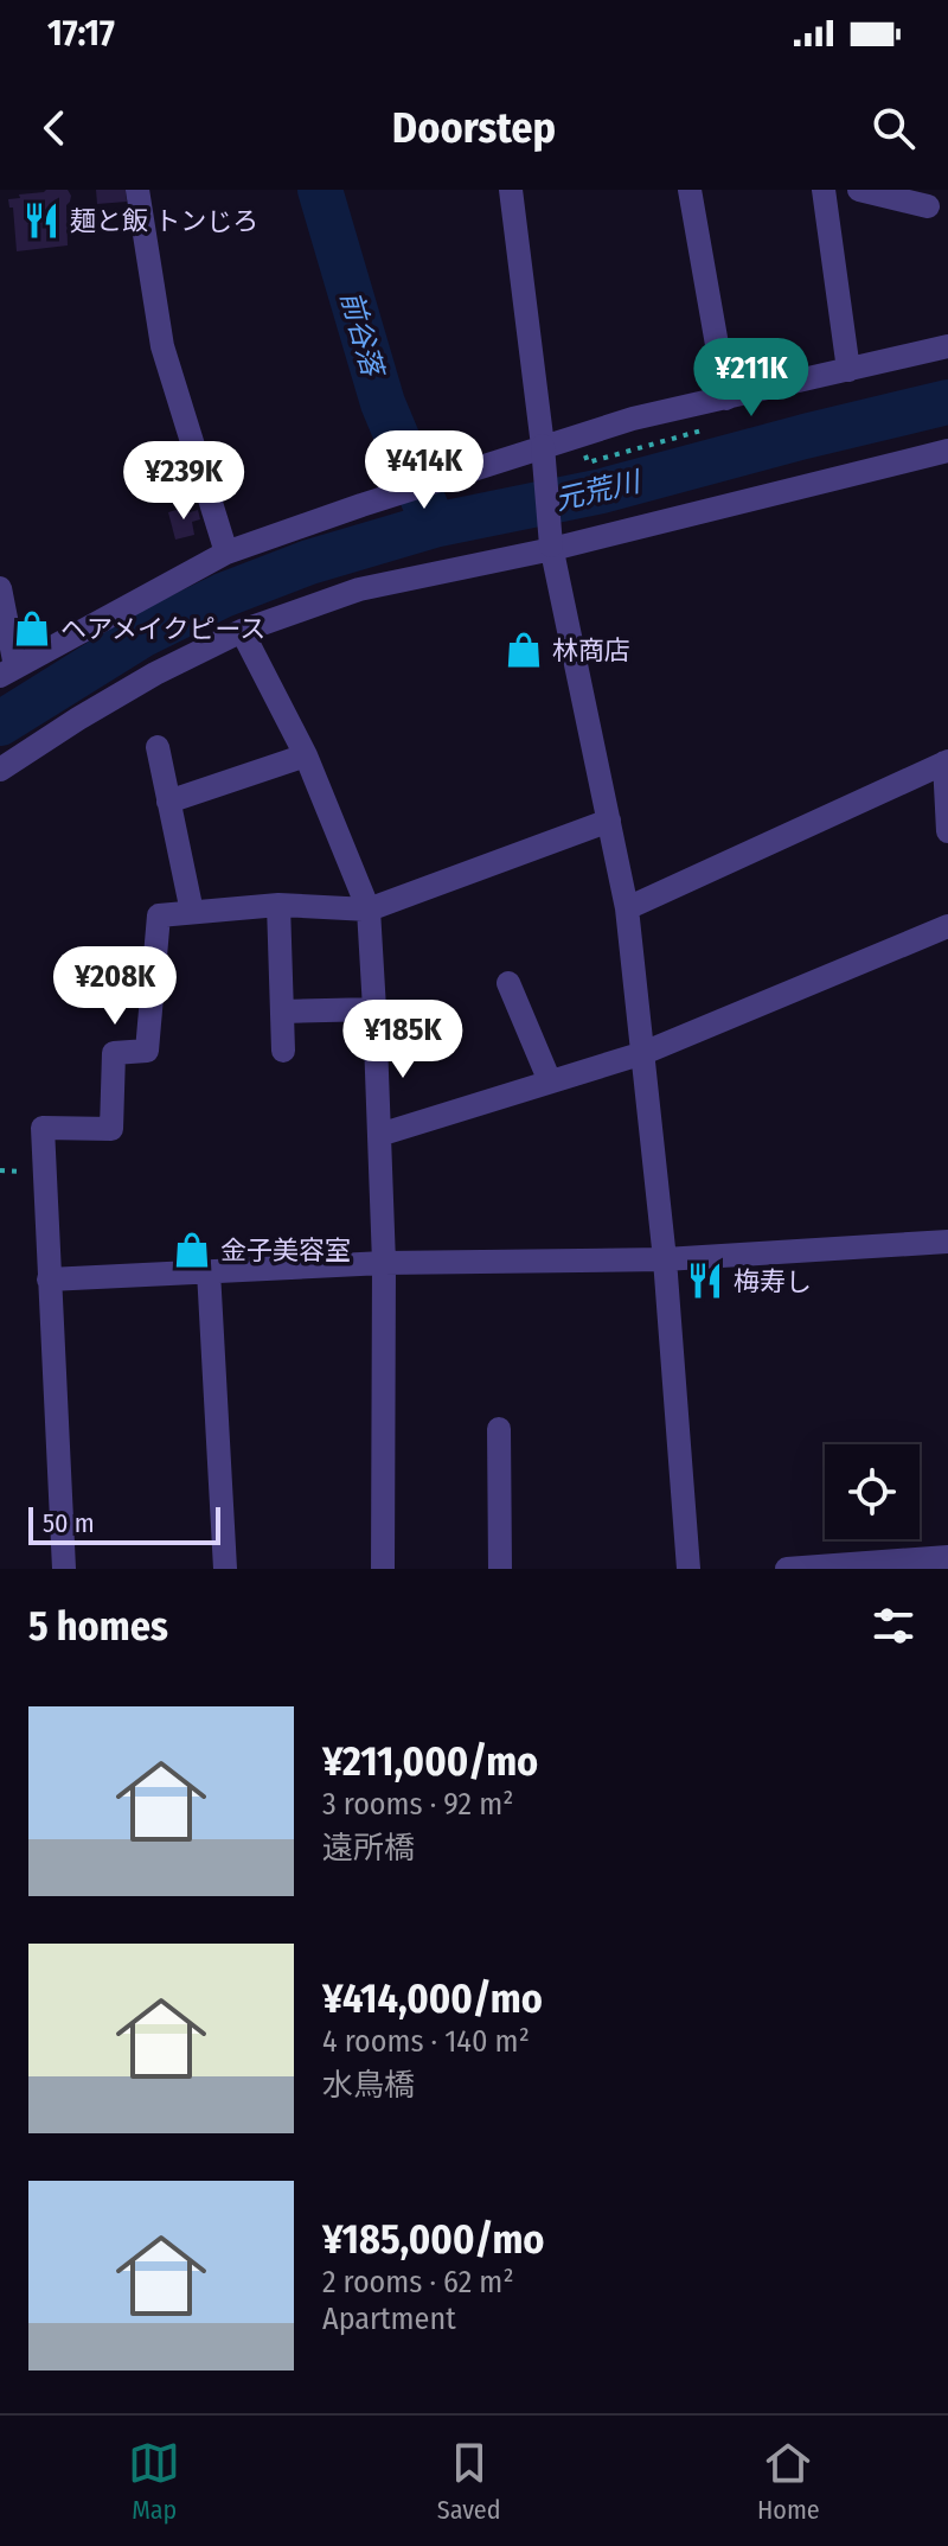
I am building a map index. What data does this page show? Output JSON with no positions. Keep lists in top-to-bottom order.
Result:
{
  "water": ["前谷落", "元荒川"],
  "places": {
    "restaurant": ["麺と飯 トンじろ", "梅寿し"],
    "shop": ["ヘアメイクピース", "林商店", "金子美容室"]
  },
  "scale_bar": "50 m",
  "page": {
    "status": "17:17",
    "header": "Doorstep",
    "price": [
      "¥211K",
      "¥414K",
      "¥239K",
      "¥208K",
      "¥185K"
    ],
    "scale": "50 m",
    "heading": "5 homes",
    "list": [
      {
        "name": "¥211,000/mo",
        "note": "3 rooms · 92 m² · 遠所橋"
      },
      {
        "name": "¥414,000/mo",
        "note": "4 rooms · 140 m² · 水鳥橋"
      },
      {
        "name": "¥185,000/mo",
        "note": "2 rooms · 62 m² · Apartment"
      }
    ],
    "tabs": ["Map", "Saved", "Home"]
  }
}
